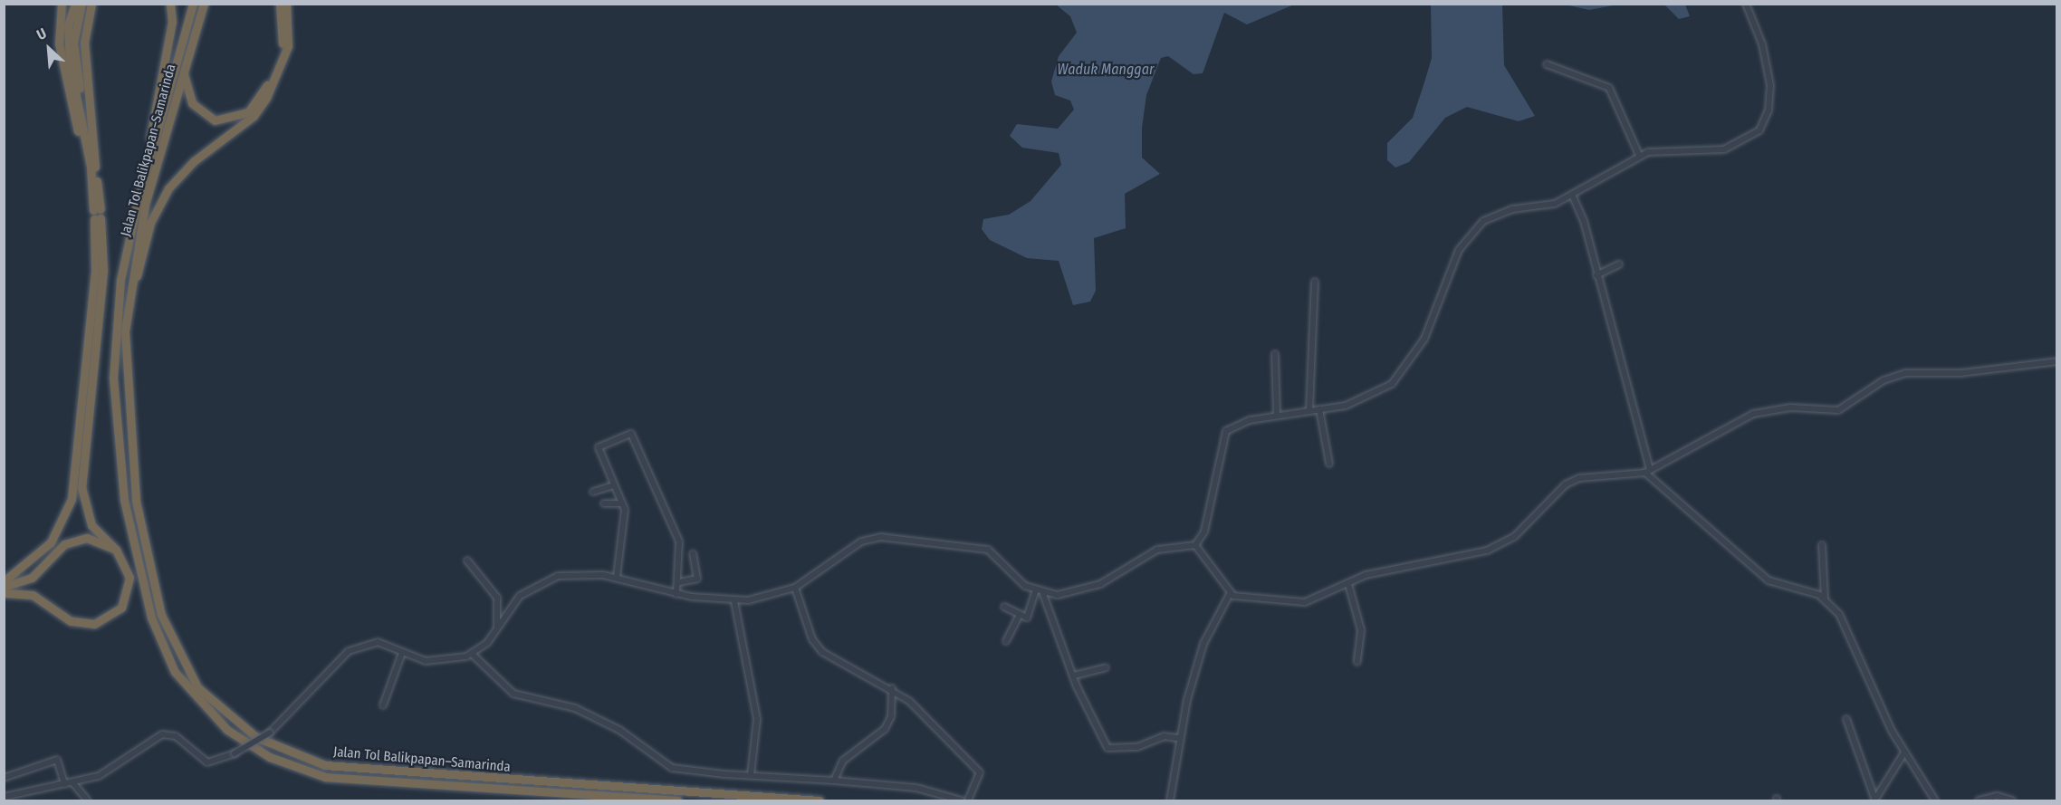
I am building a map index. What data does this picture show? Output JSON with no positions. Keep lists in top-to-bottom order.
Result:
{
  "streets": {
    "highway": ["Jalan Tol Balikpapan–Samarinda"]
  },
  "water": ["Waduk Manggar"],
  "north": "top left"
}
